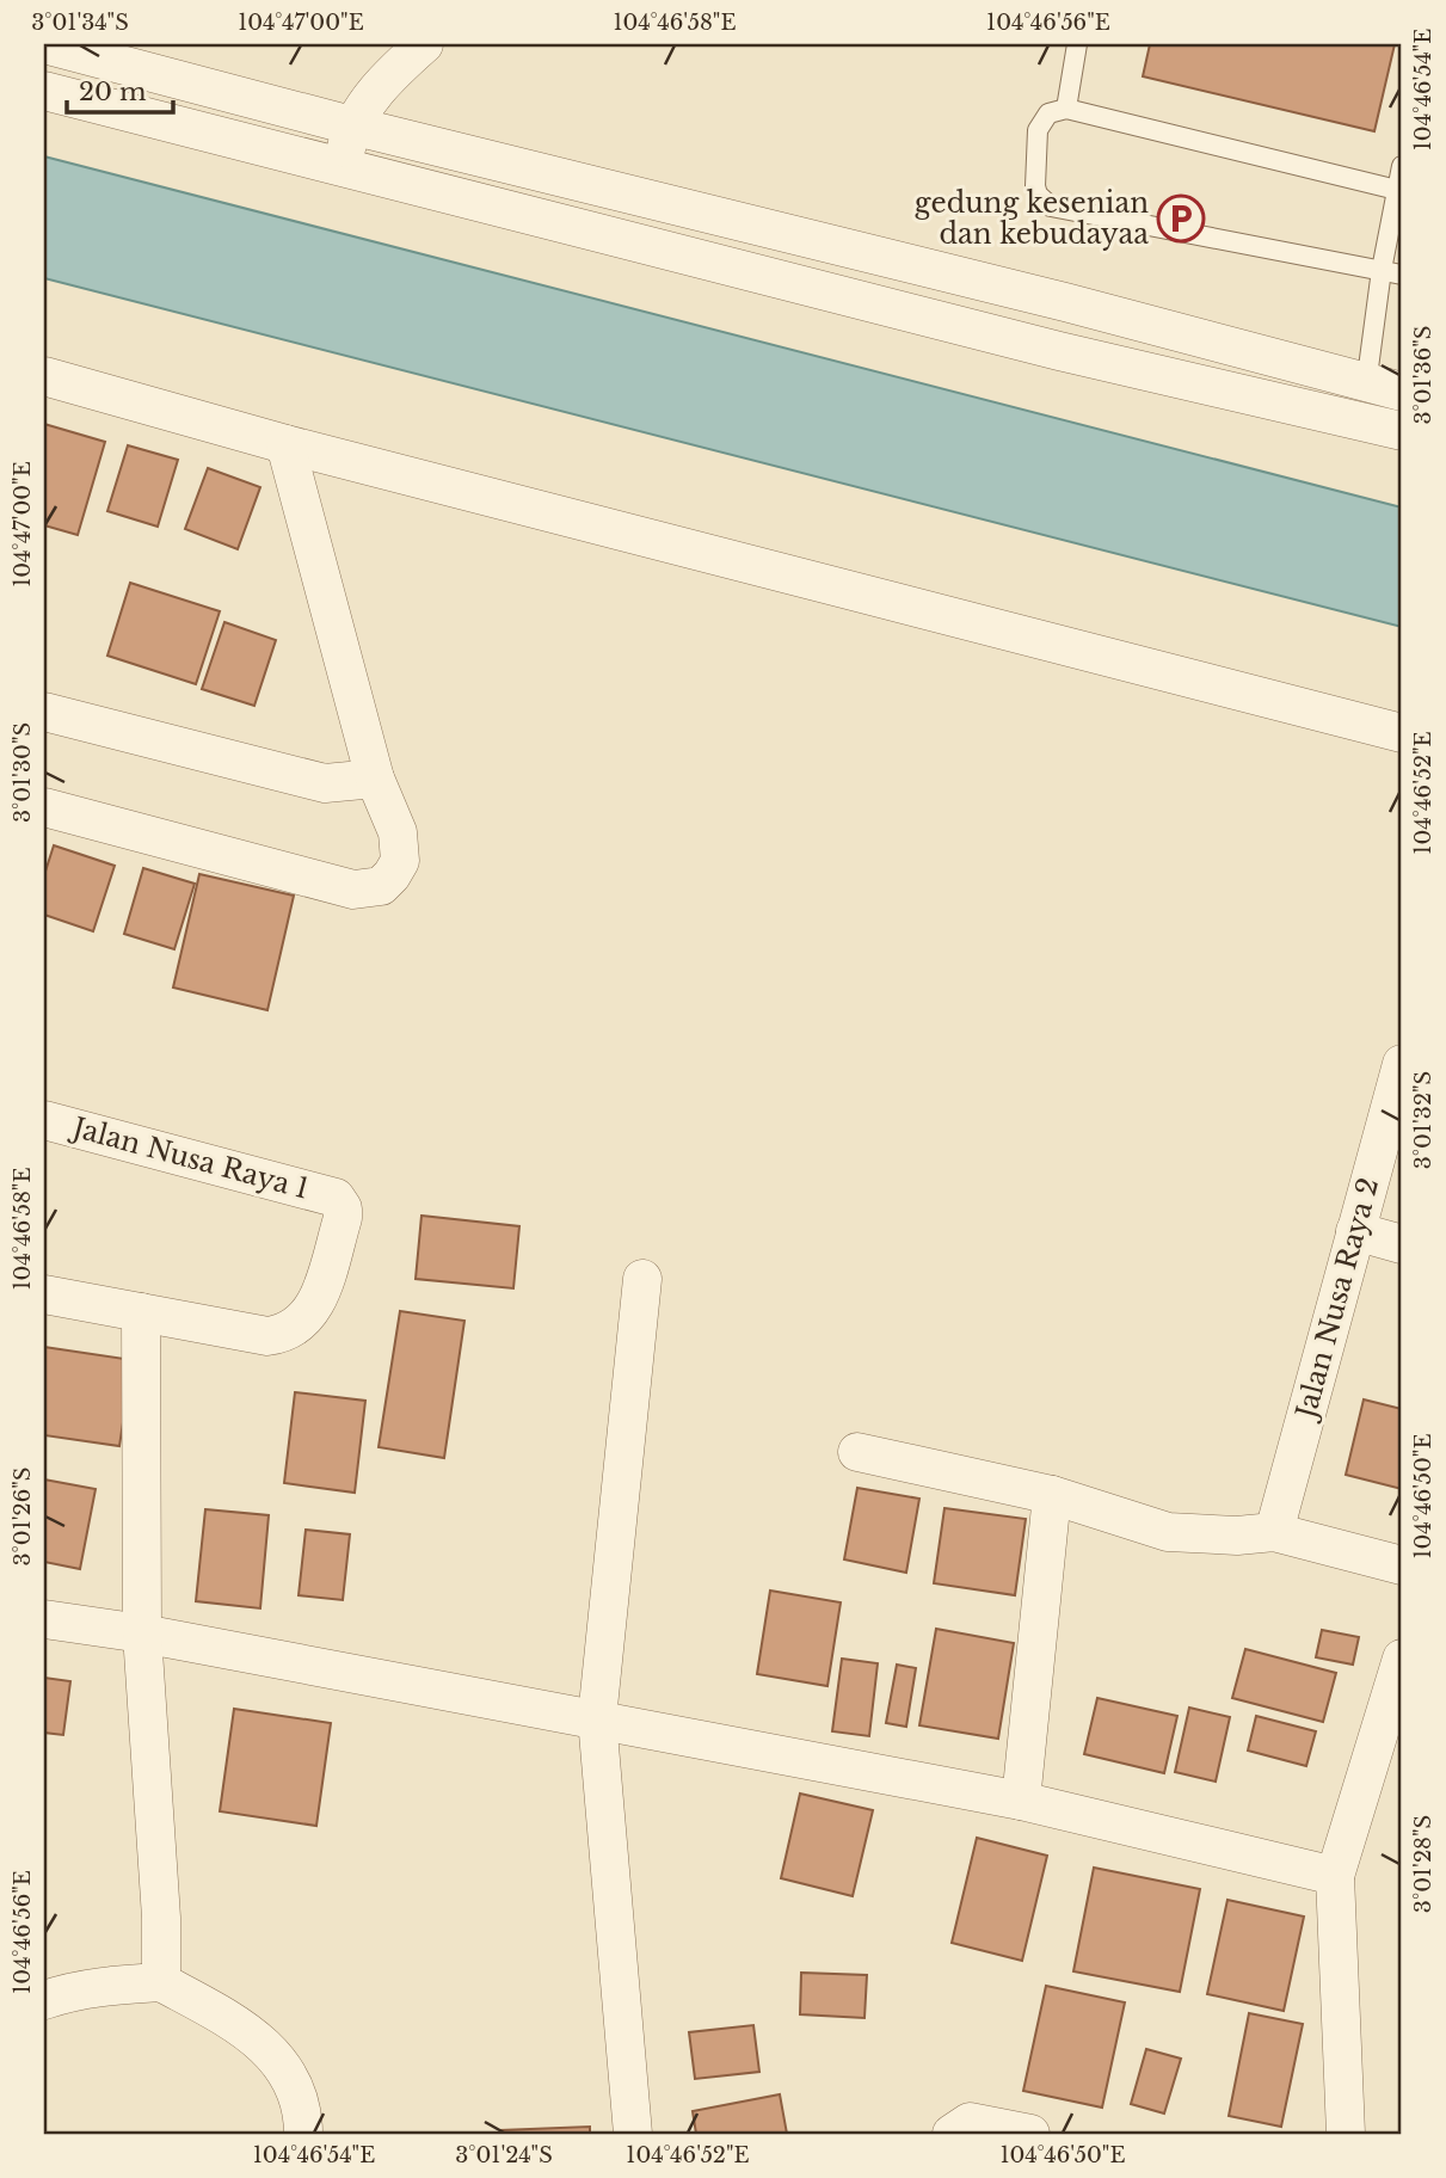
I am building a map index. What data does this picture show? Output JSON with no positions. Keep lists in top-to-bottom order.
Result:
{
  "streets": {
    "street": ["Jalan Nusa Raya 1", "Jalan Nusa Raya 2"]
  },
  "places": {
    "parking": ["gedung kesenian dan kebudayaa"]
  },
  "scale_bar": "20 m",
  "coordinates": [
    "3°01'34\"S",
    "104°47'00\"E",
    "104°46'58\"E",
    "104°46'56\"E",
    "104°46'54\"E",
    "3°01'36\"S",
    "3°01'30\"S",
    "104°46'52\"E",
    "3°01'32\"S",
    "104°46'50\"E",
    "3°01'26\"S",
    "3°01'28\"S",
    "3°01'24\"S"
  ]
}
